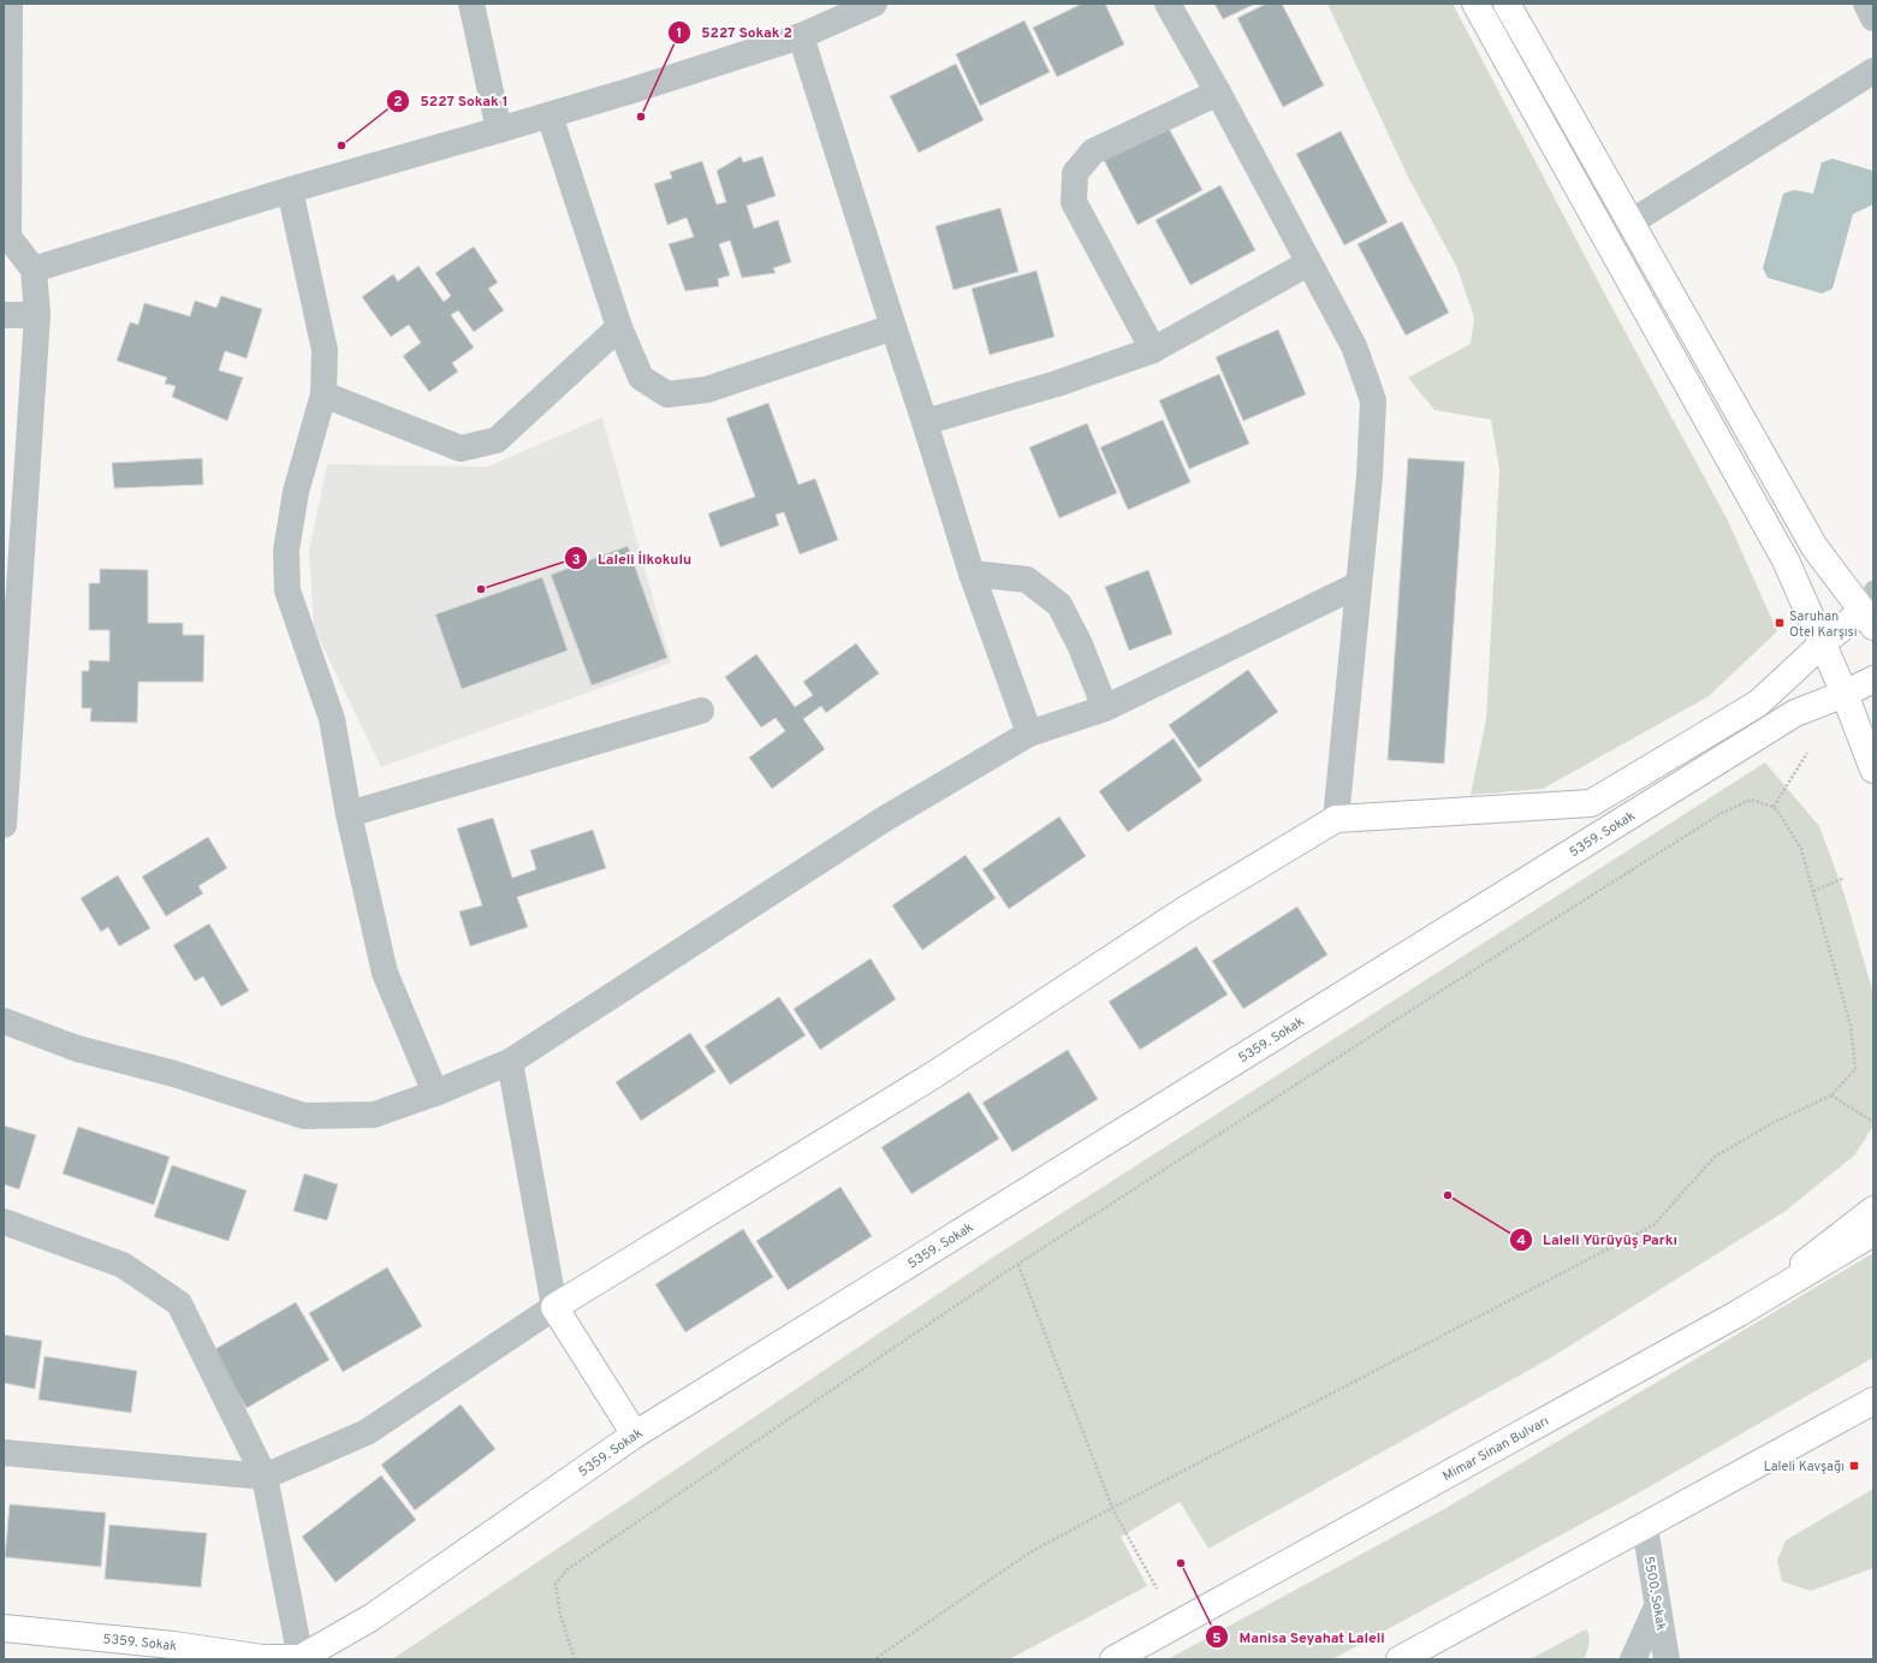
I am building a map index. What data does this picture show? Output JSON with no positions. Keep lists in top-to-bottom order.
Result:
{
  "streets": {
    "main road": ["5359. Sokak", "Mimar Sinan Bulvarı"],
    "street": ["5500. Sokak"]
  },
  "places": {
    "other": [
      "5227 Sokak 2",
      "5227 Sokak 1",
      "Laleli İlkokulu",
      "Laleli Yürüyüş Parkı",
      "Manisa Seyahat Laleli"
    ],
    "transit": ["Saruhan Otel Karşısı", "Laleli Kavşağı"]
  }
}
